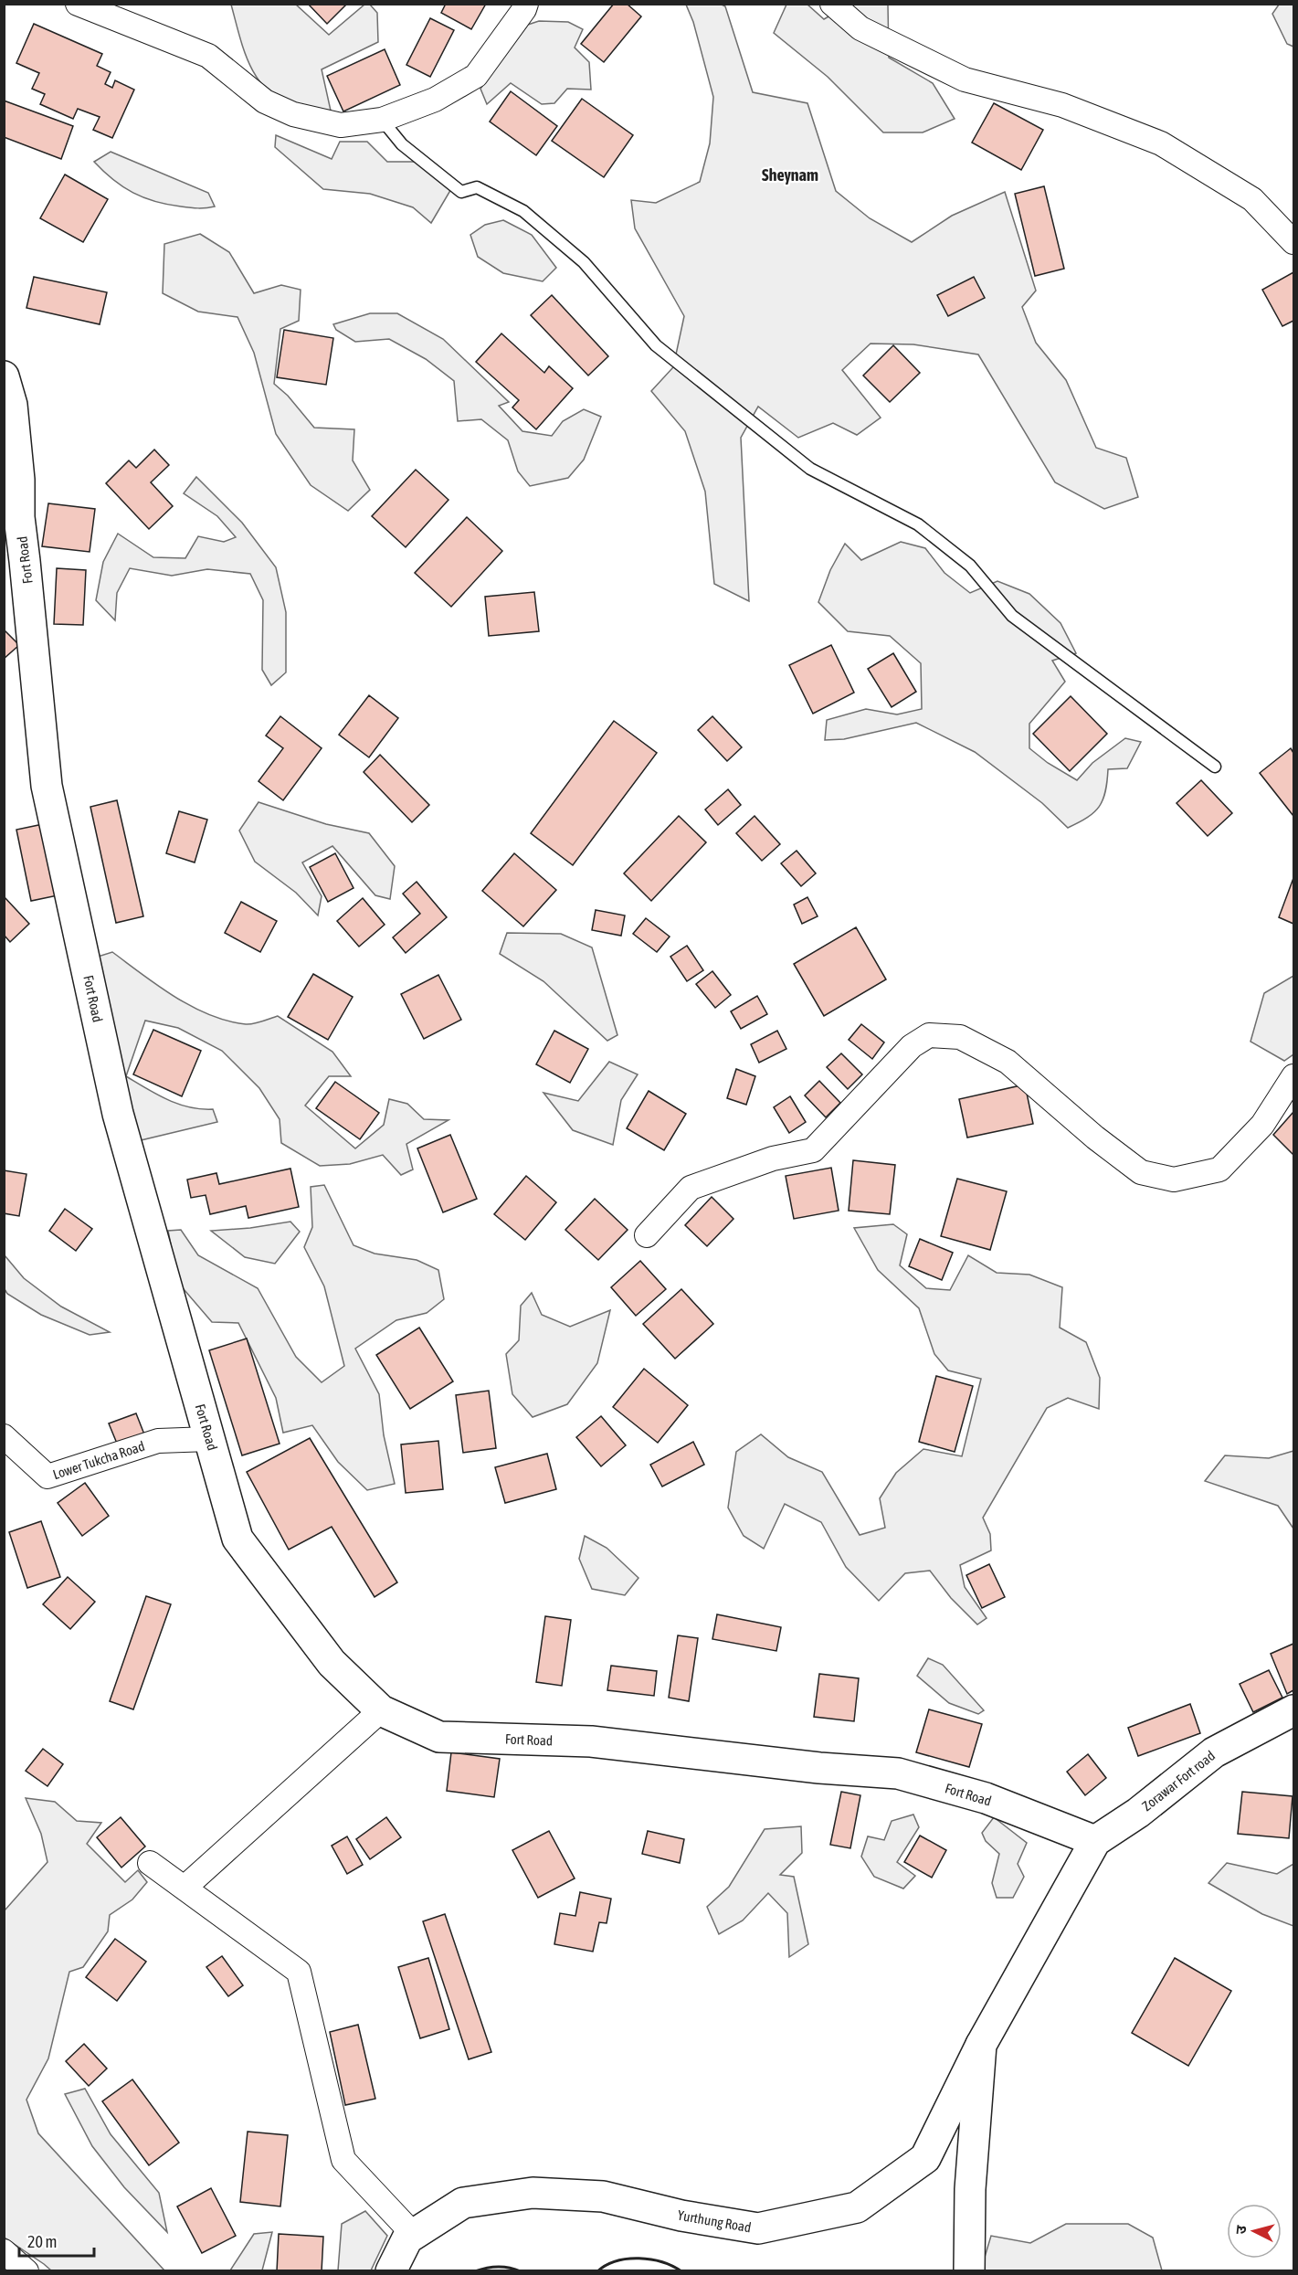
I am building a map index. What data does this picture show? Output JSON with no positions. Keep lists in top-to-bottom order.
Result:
{
  "streets": {
    "street": [
      "Fort Road",
      "Lower Tukcha Road",
      "Zorawar Fort road",
      "Yurthung Road"
    ]
  },
  "crossings": [
    ["Fort Road", "Lower Tukcha Road"],
    ["Fort Road", "Zorawar Fort road"],
    ["Fort Road", "Yurthung Road"],
    ["Zorawar Fort road", "Yurthung Road"]
  ],
  "districts": ["Sheynam"],
  "scale_bar": "20 m",
  "north": "left"
}
